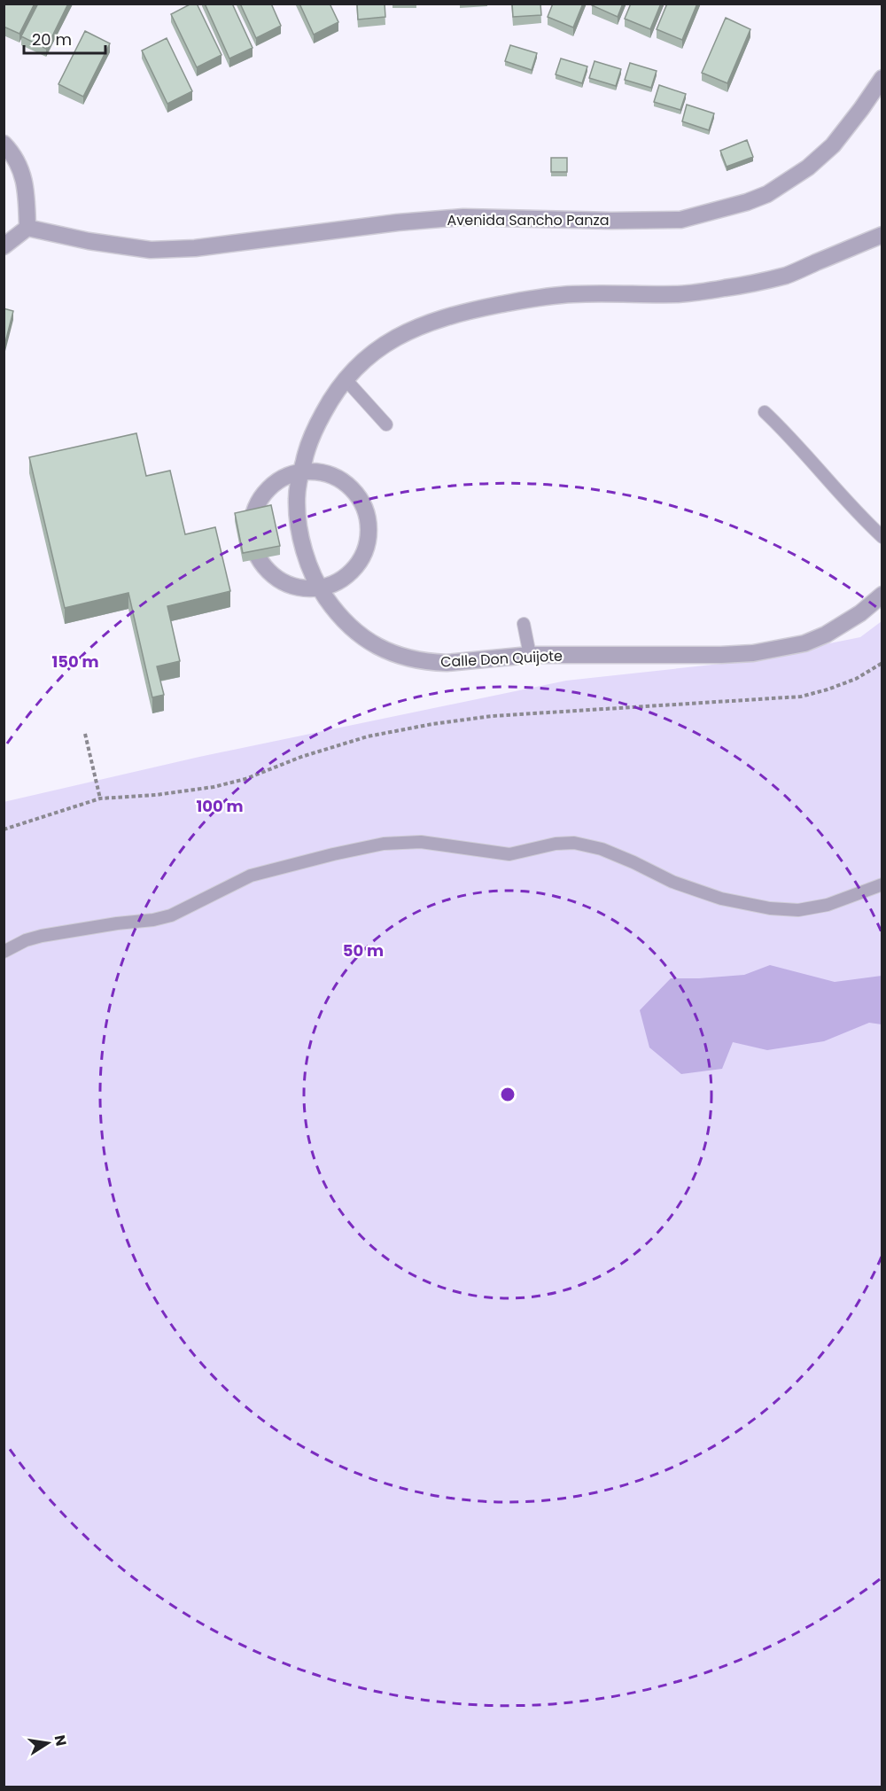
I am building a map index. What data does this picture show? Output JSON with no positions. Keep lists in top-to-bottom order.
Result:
{
  "streets": {
    "street": ["Avenida Sancho Panza", "Calle Don Quijote"]
  },
  "scale_bar": "20 m",
  "north": "right",
  "rings": ["150 m", "100 m", "50 m"]
}
